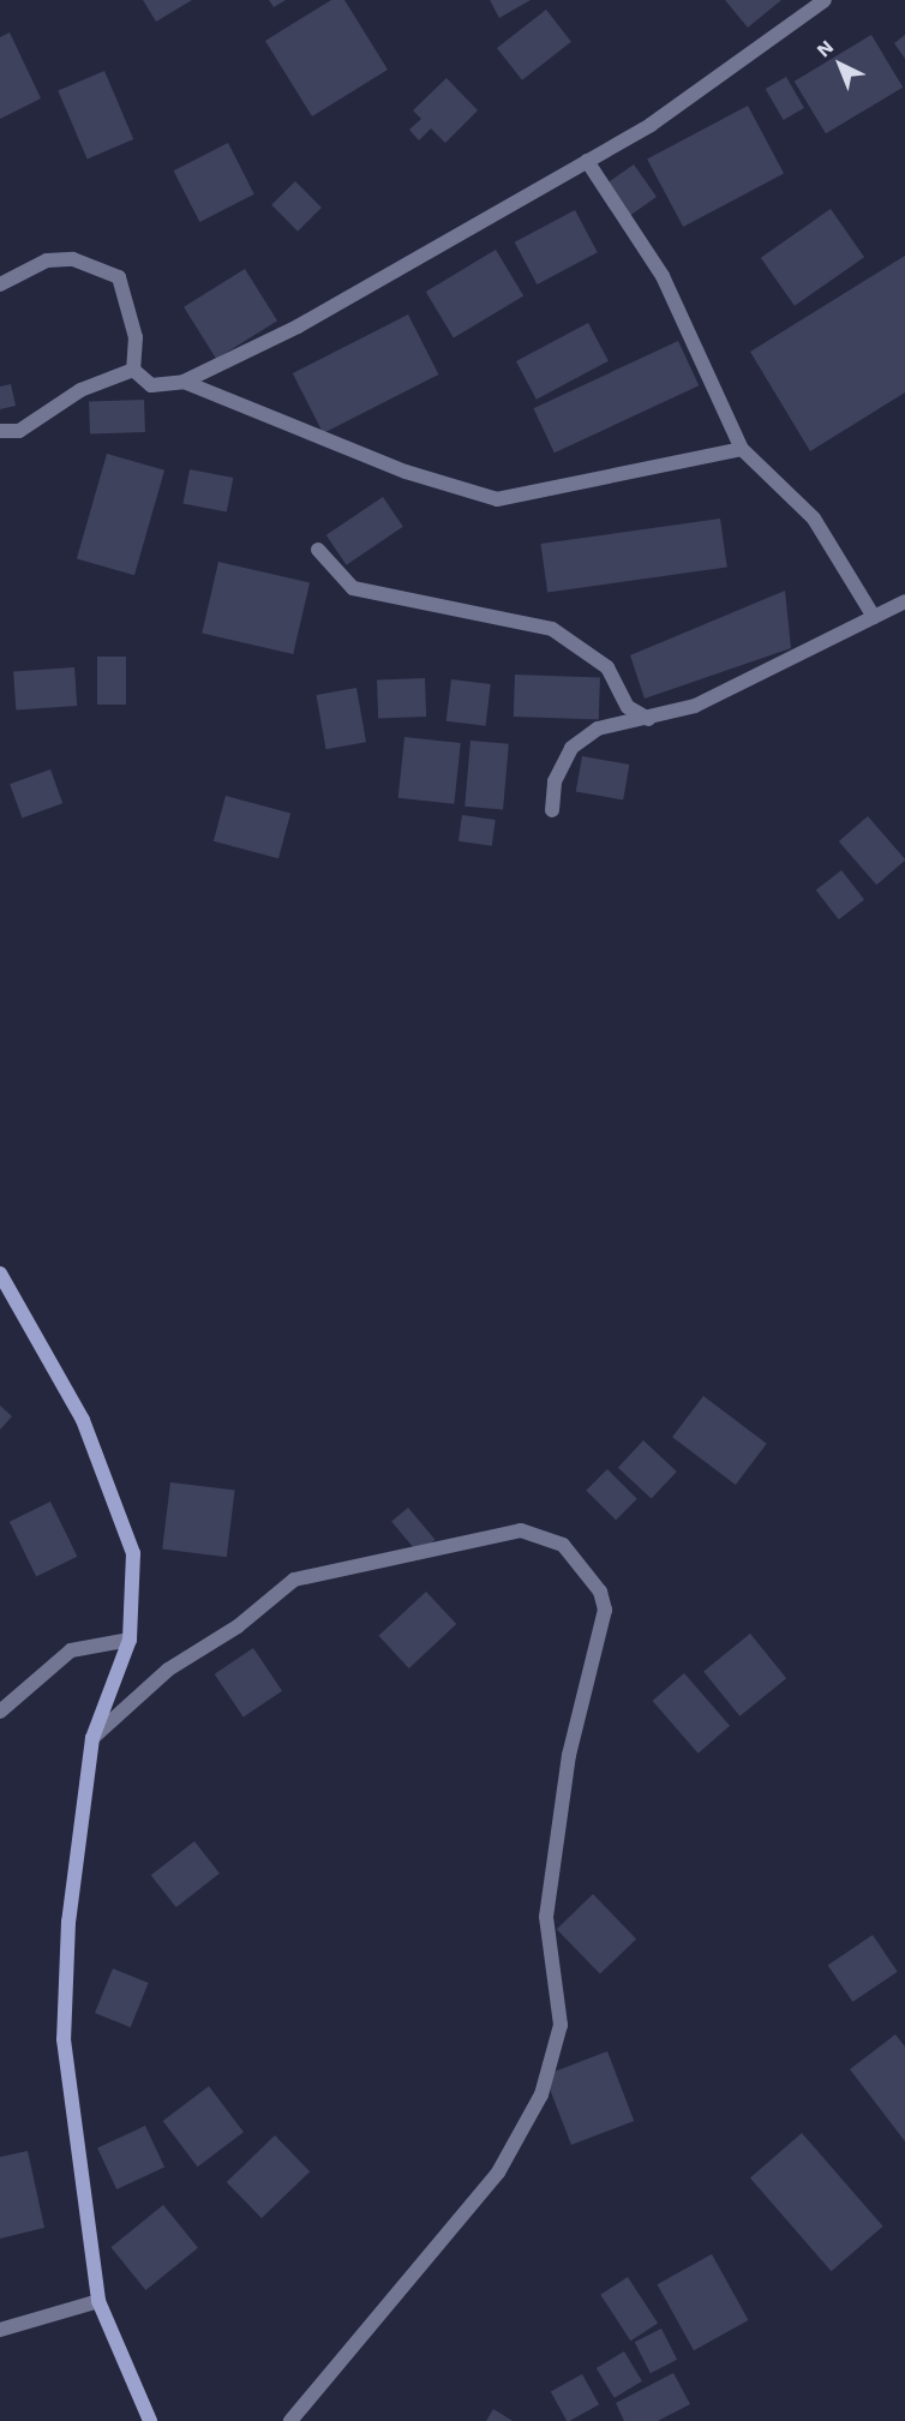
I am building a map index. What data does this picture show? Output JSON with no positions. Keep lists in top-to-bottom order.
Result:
{
  "north": "top left"
}
